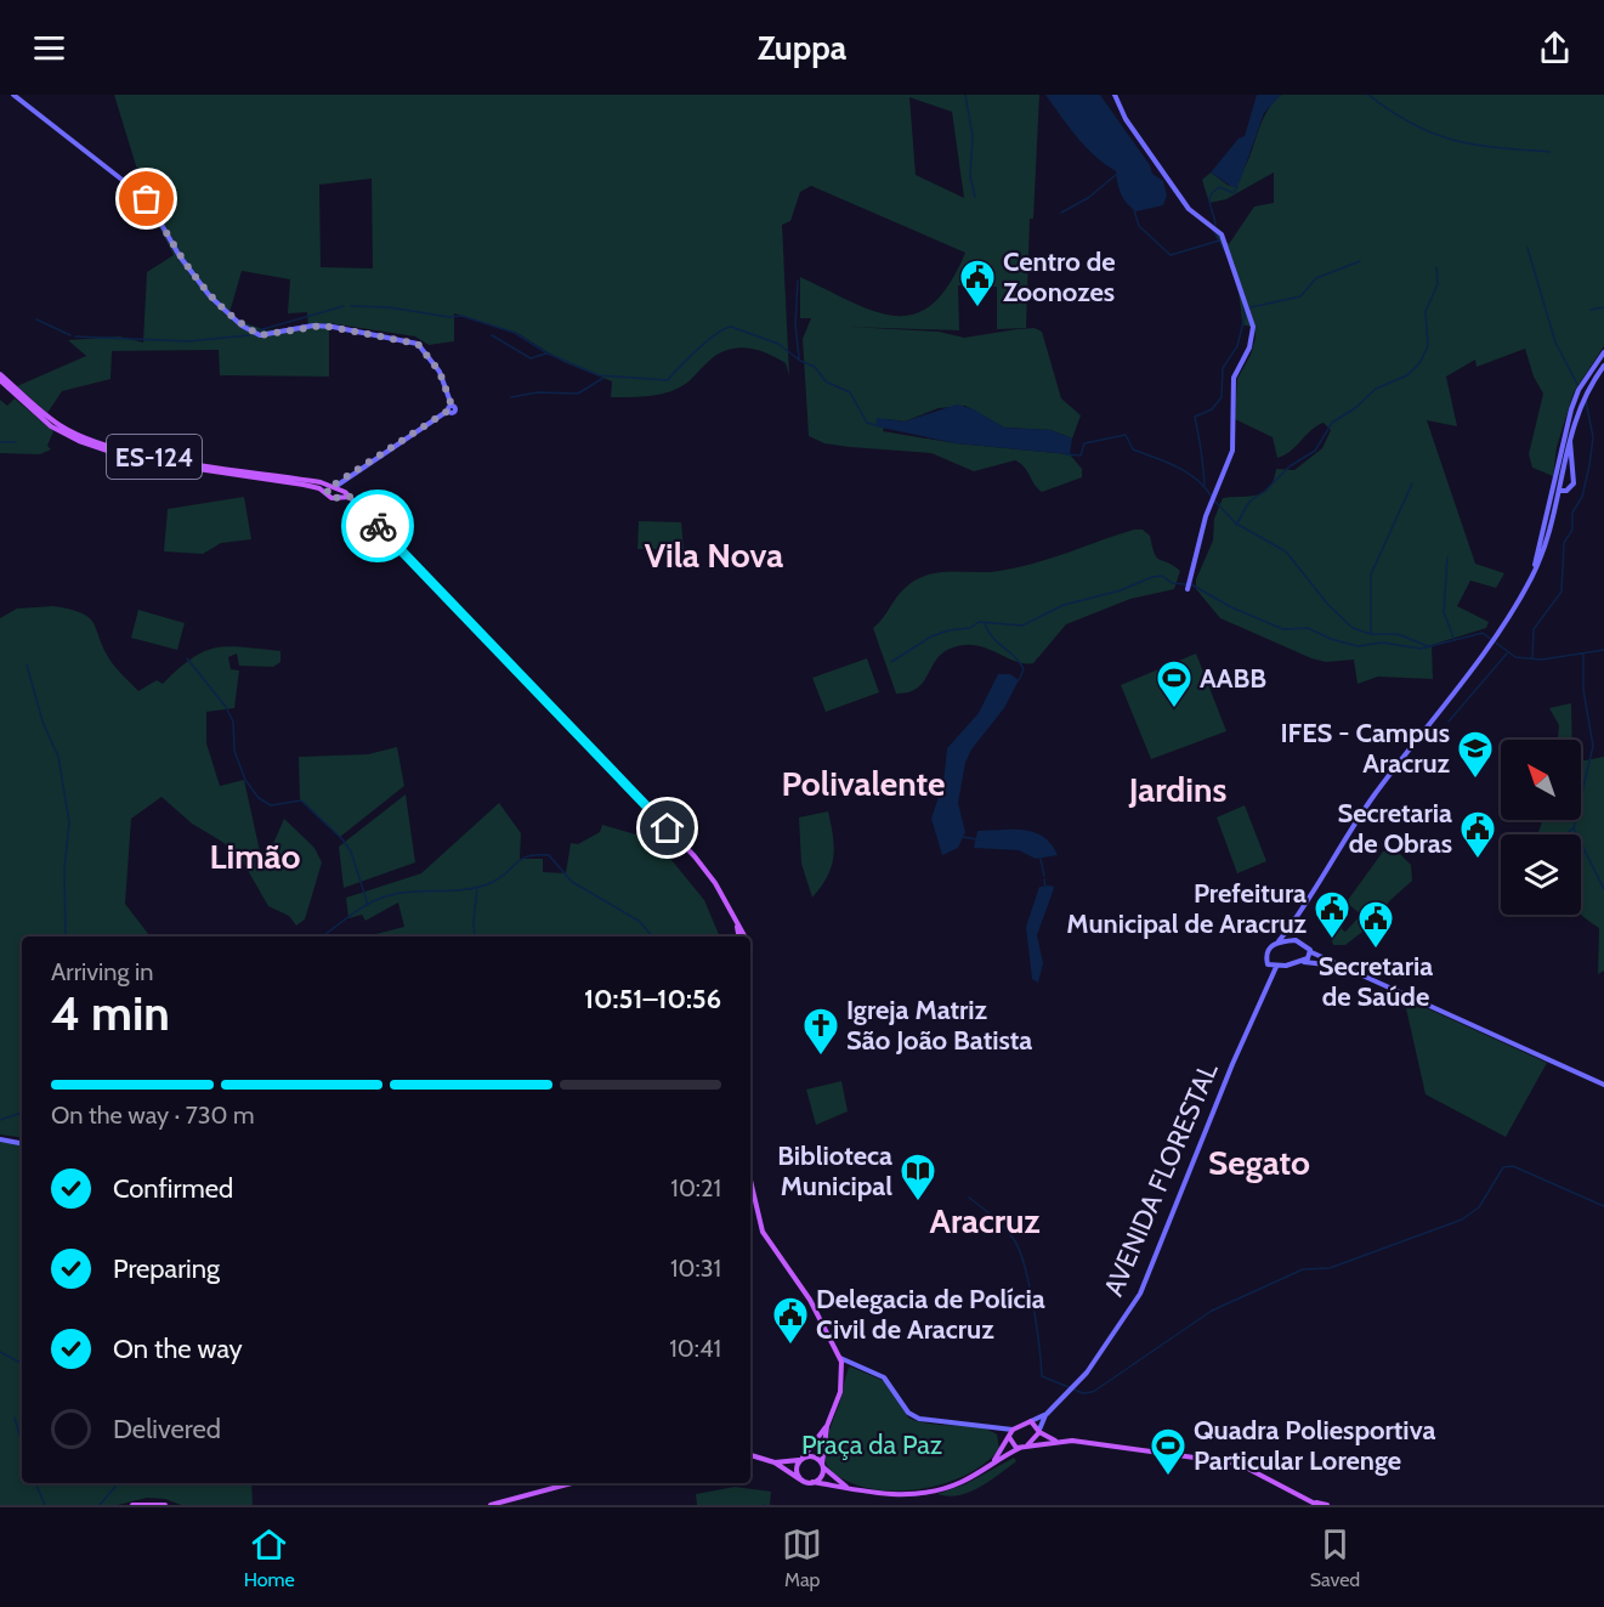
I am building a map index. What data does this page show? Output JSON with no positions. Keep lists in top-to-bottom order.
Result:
{
  "streets": {
    "main road": ["ES-124"],
    "street": ["AVENIDA FLORESTAL"]
  },
  "districts": [
    "Vila Nova",
    "Polivalente",
    "Jardins",
    "Limão",
    "Segato",
    "Aracruz"
  ],
  "parks": ["Praça da Paz"],
  "places": {
    "public building": [
      "Centro de Zoonozes",
      "Secretaria de Obras",
      "Prefeitura Municipal de Aracruz",
      "Secretaria de Saúde",
      "Delegacia de Polícia Civil de Aracruz"
    ],
    "sports": ["AABB", "Quadra Poliesportiva Particular Lorenge"],
    "school or university": ["IFES - Campus Aracruz"],
    "church": ["Igreja Matriz São João Batista"],
    "library": ["Biblioteca Municipal"]
  },
  "north": "top left",
  "page": {
    "header": "Zuppa",
    "heading": ["4 min", "Arriving in", "10:51–10:56"],
    "bar": "On the way · 730 m",
    "list": [
      ["Confirmed", "10:21"],
      ["Preparing", "10:31"],
      ["On the way", "10:41"],
      "Delivered"
    ],
    "tabs": ["Home", "Map", "Saved"]
  }
}
